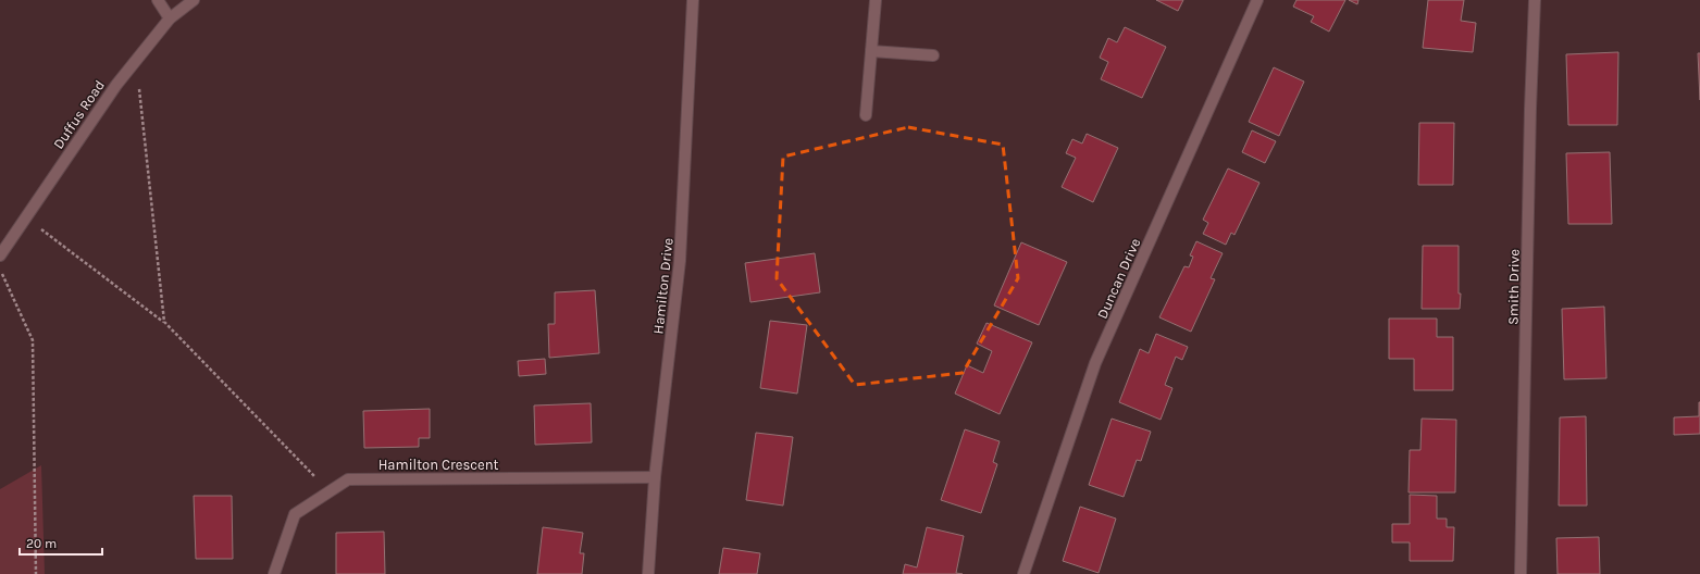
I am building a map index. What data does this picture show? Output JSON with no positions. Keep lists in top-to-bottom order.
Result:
{
  "streets": {
    "street": [
      "Duffus Road",
      "Duncan Drive",
      "Hamilton Drive",
      "Smith Drive",
      "Hamilton Crescent"
    ]
  },
  "crossings": [
    ["Hamilton Drive", "Hamilton Crescent"]
  ],
  "scale_bar": "20 m"
}
